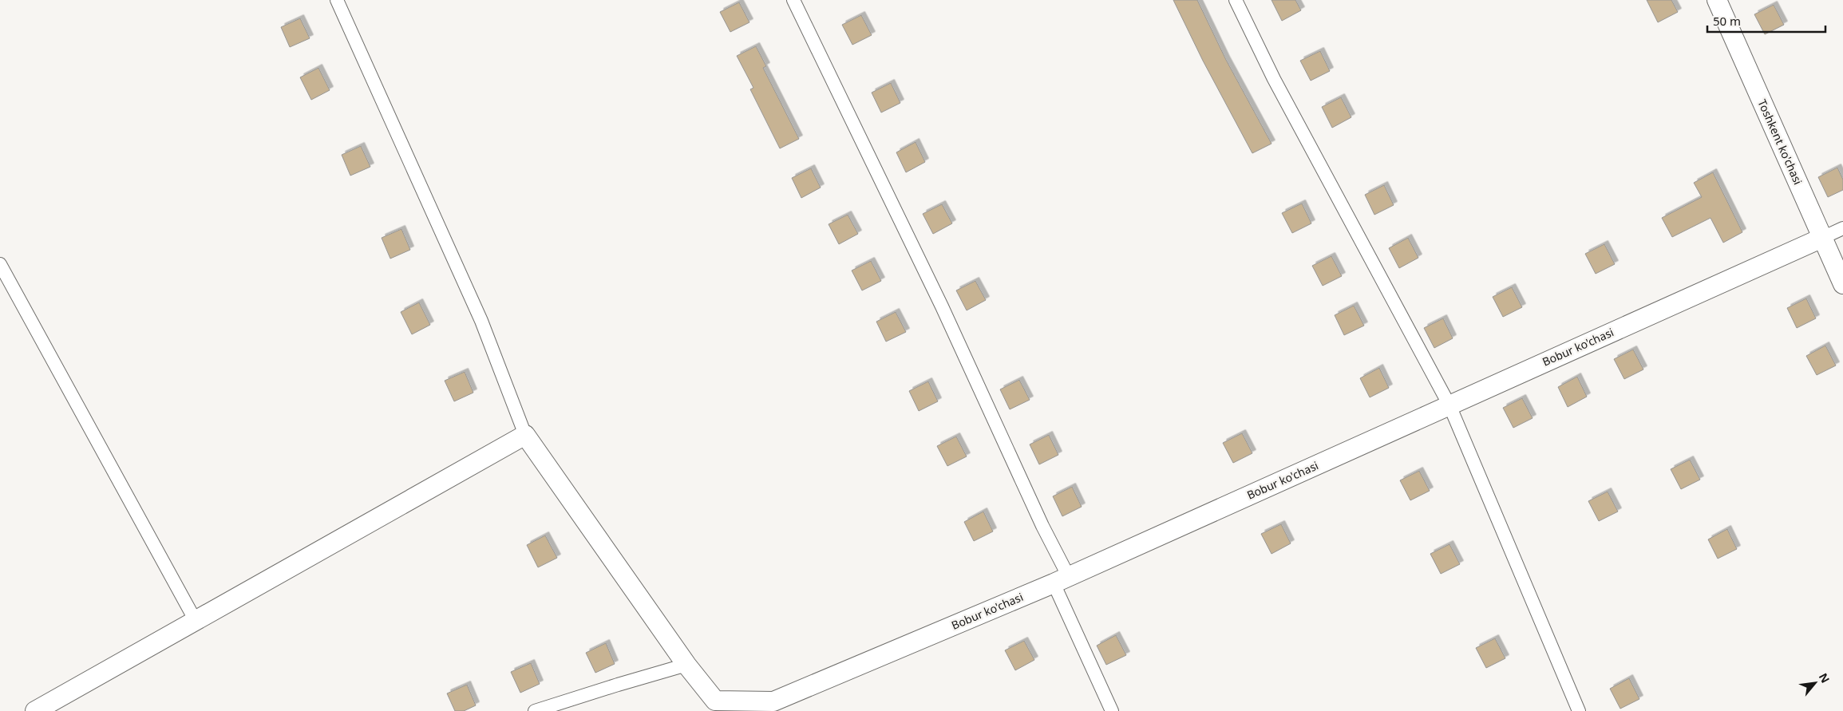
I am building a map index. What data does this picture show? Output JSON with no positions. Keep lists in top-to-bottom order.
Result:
{
  "streets": {
    "street": ["Toshkent ko'chasi", "Bobur ko'chasi"]
  },
  "crossings": [
    ["Toshkent ko'chasi", "Bobur ko'chasi"]
  ],
  "scale_bar": "50 m",
  "north": "top right"
}
